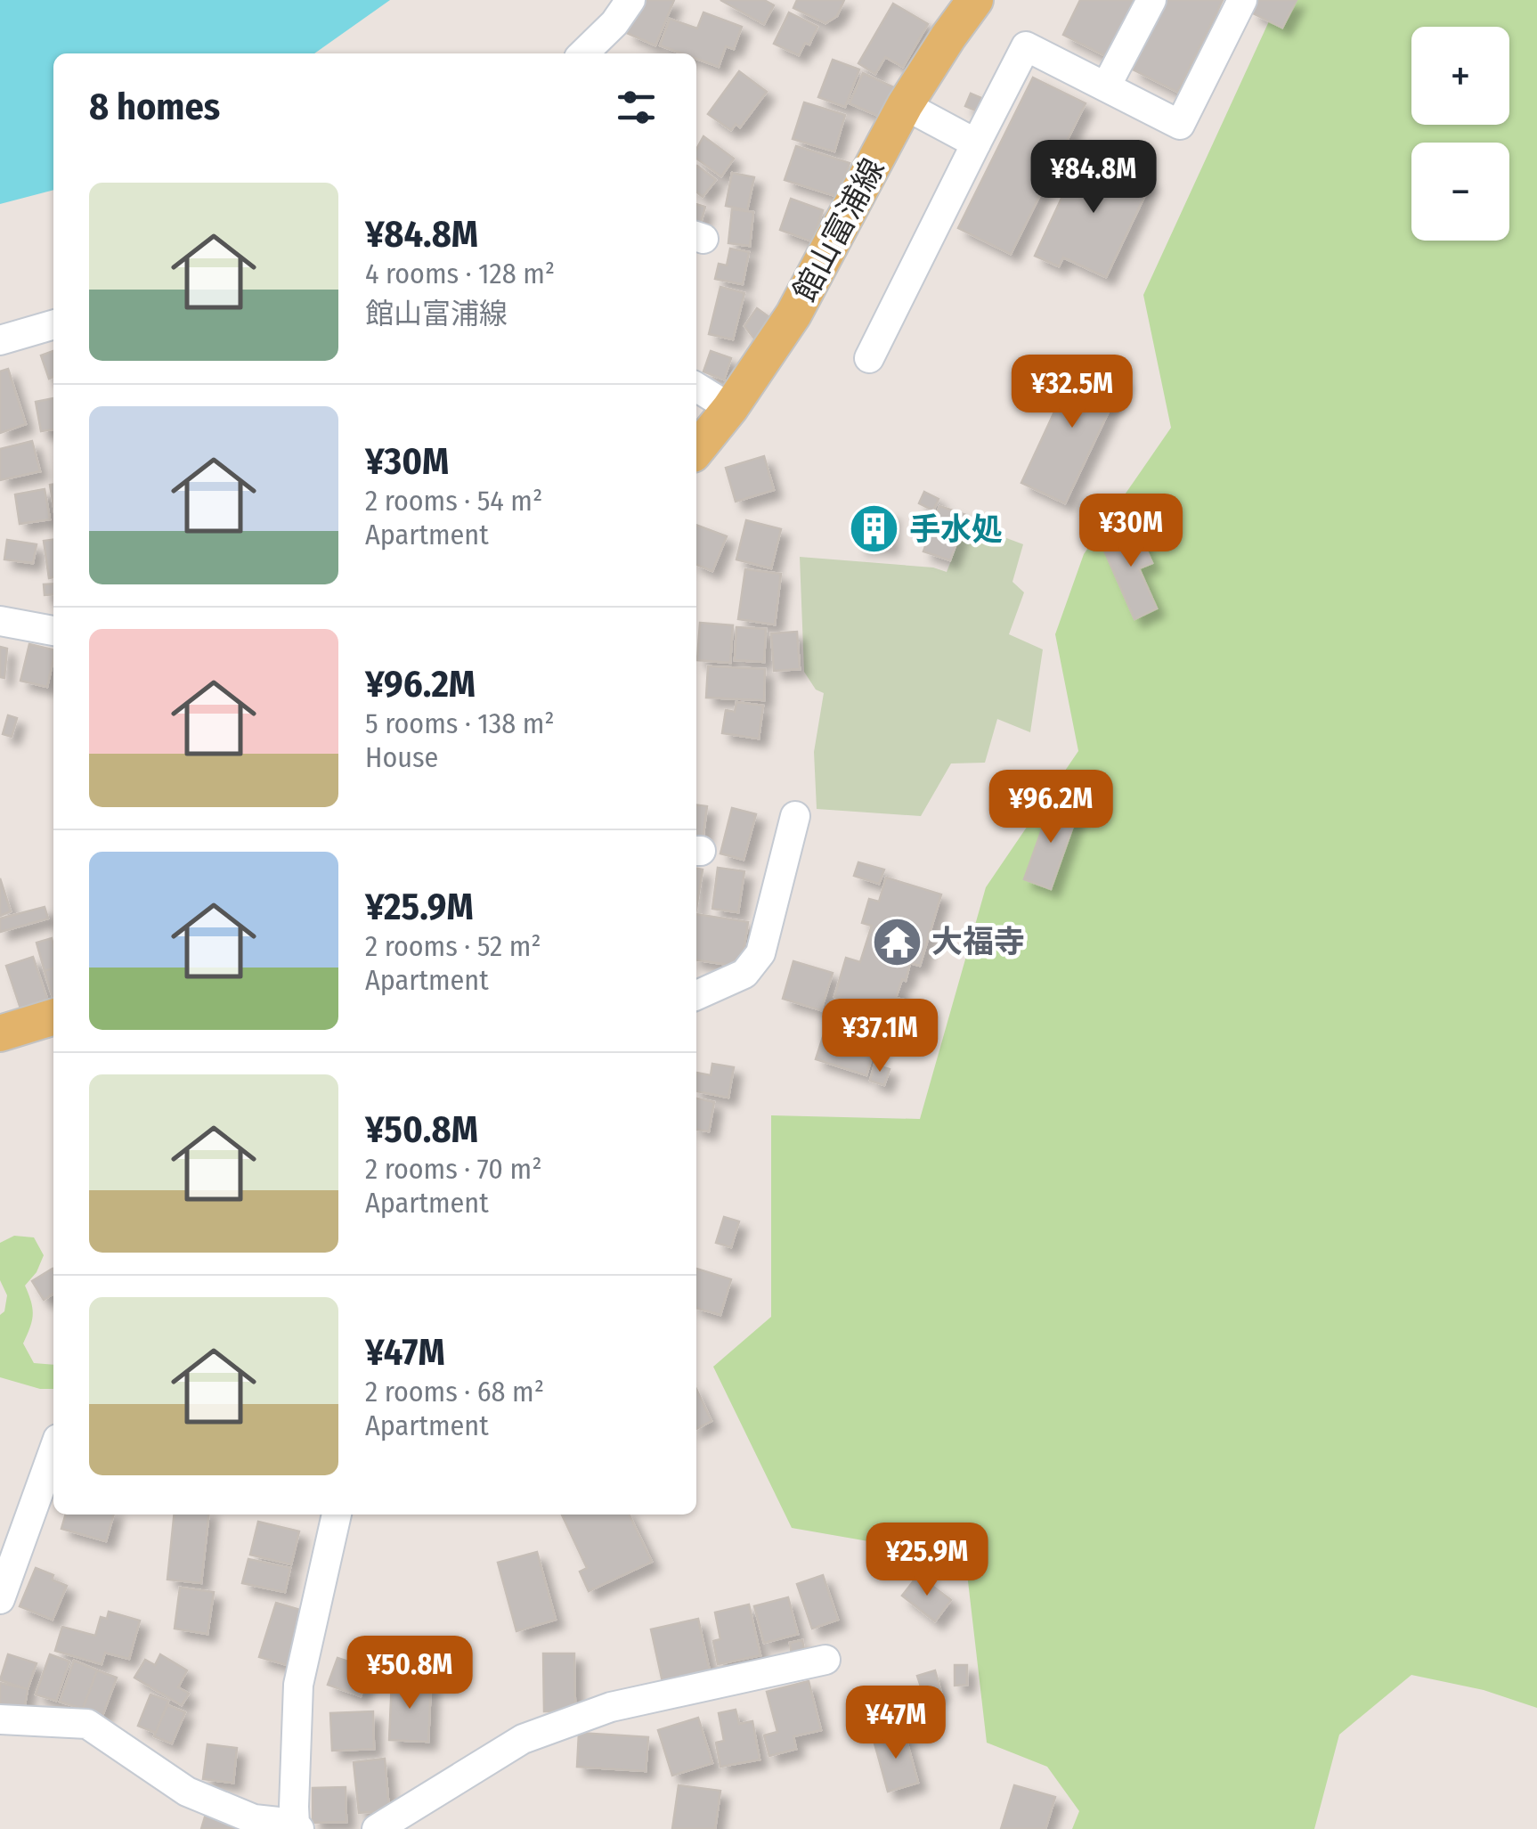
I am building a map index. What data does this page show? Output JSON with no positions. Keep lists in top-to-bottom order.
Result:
{
  "streets": {
    "main road": ["館山富浦線"]
  },
  "places": {
    "building": ["手水処"],
    "temple": ["大福寺"]
  },
  "page": {
    "map_buttons": ["+", "−"],
    "heading": "8 homes",
    "price": [
      "¥84.8M",
      "¥32.5M",
      "¥30M",
      "¥96.2M",
      "¥37.1M",
      "¥25.9M",
      "¥50.8M",
      "¥47M"
    ],
    "list": [
      {
        "name": "¥84.8M",
        "note": "4 rooms · 128 m² · 館山富浦線"
      },
      {
        "name": "¥30M",
        "note": "2 rooms · 54 m² · Apartment"
      },
      {
        "name": "¥96.2M",
        "note": "5 rooms · 138 m² · House"
      },
      {
        "name": "¥25.9M",
        "note": "2 rooms · 52 m² · Apartment"
      },
      {
        "name": "¥50.8M",
        "note": "2 rooms · 70 m² · Apartment"
      },
      {
        "name": "¥47M",
        "note": "2 rooms · 68 m² · Apartment"
      }
    ]
  }
}
